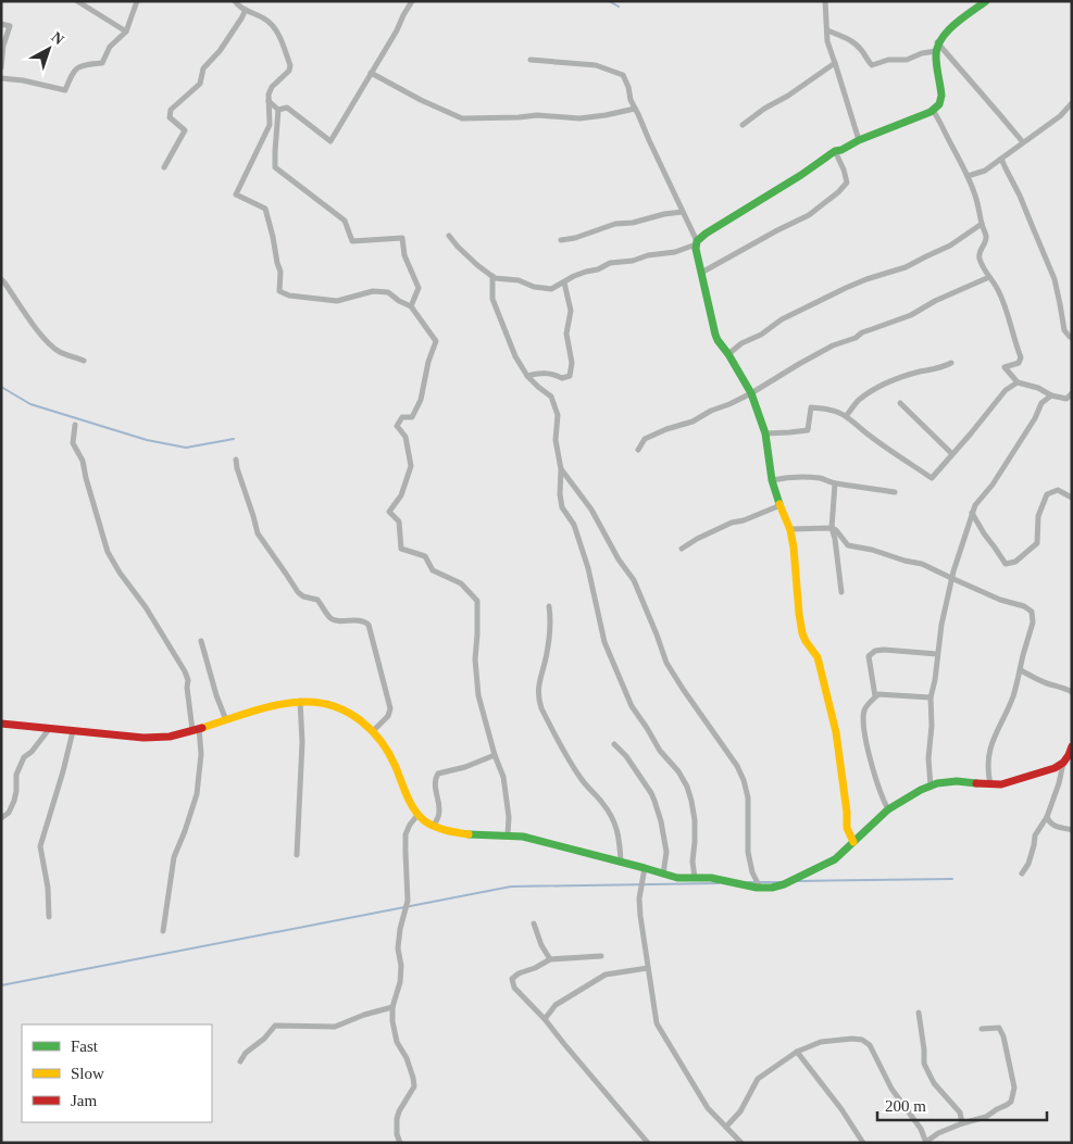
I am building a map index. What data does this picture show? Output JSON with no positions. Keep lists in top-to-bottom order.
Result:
{
  "legend": ["Fast", "Slow", "Jam"],
  "scale_bar": "200 m",
  "north": "top right"
}
